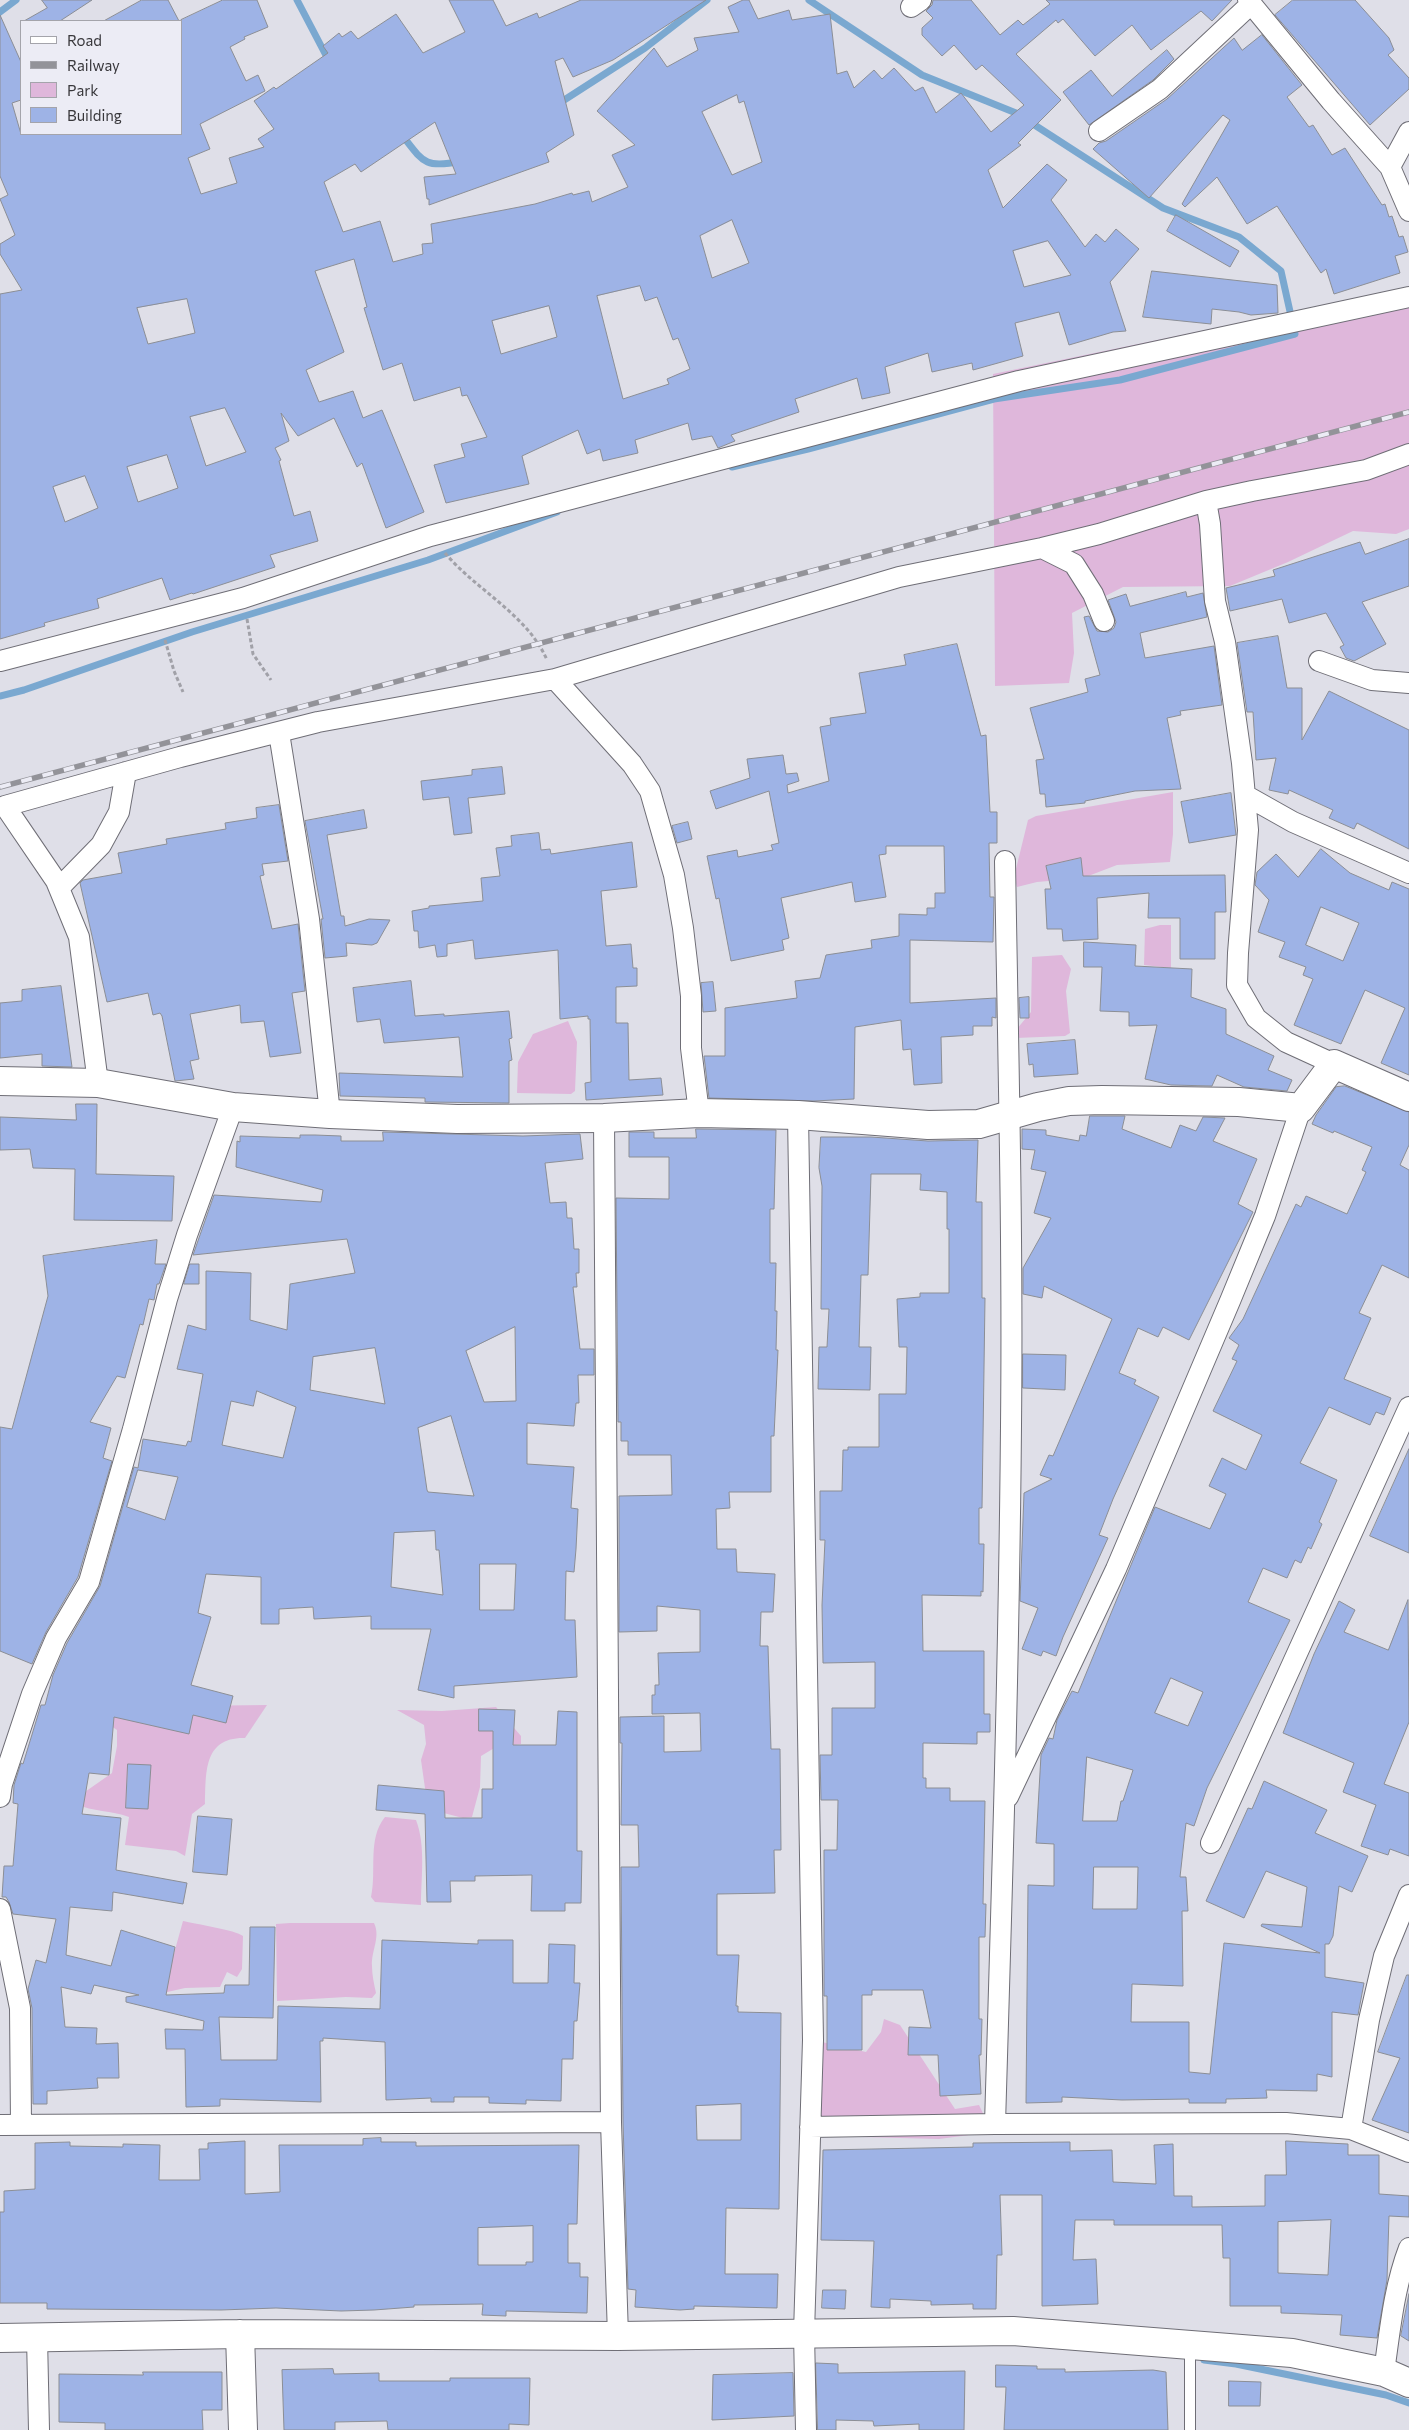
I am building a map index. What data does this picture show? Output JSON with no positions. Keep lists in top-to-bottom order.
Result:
{
  "legend": [
    "Road",
    "Railway",
    "Park",
    "Building"
  ]
}
